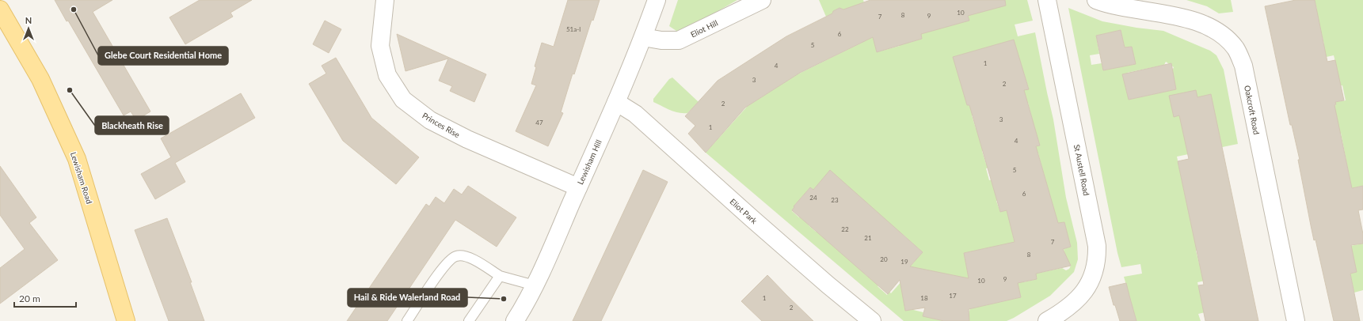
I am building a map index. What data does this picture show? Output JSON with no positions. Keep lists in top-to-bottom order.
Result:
{
  "streets": {
    "main road": ["Lewisham Road"],
    "street": [
      "Eliot Hill",
      "Oakcroft Road",
      "Princes Rise",
      "Lewisham Hill",
      "St Austell Road",
      "Eliot Park"
    ]
  },
  "crossings": [
    ["Eliot Hill", "Lewisham Hill"],
    ["Princes Rise", "Lewisham Hill"],
    ["Lewisham Hill", "Eliot Park"]
  ],
  "places": ["Glebe Court Residential Home", "Blackheath Rise", "Hail & Ride Walerland Road"],
  "house_numbers": [
    "10",
    "8",
    "9",
    "7",
    "51a-l",
    "6",
    "5",
    "1",
    "4",
    "3",
    "2",
    "2",
    "3",
    "47",
    "1",
    "4",
    "5",
    "6",
    "24",
    "23",
    "22",
    "21",
    "7",
    "8",
    "20",
    "19",
    "9",
    "10",
    "17",
    "1",
    "18",
    "2"
  ],
  "scale_bar": "20 m",
  "north": "top"
}
